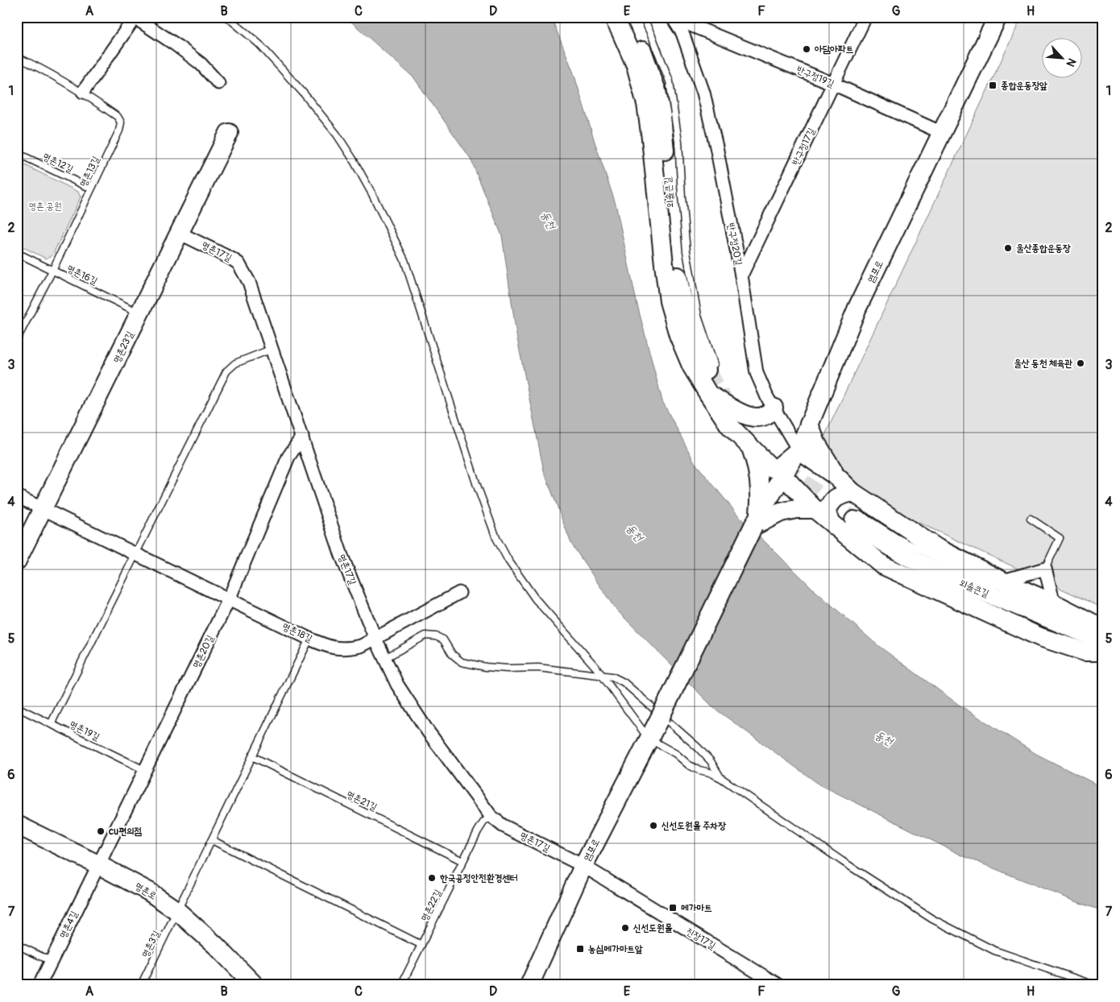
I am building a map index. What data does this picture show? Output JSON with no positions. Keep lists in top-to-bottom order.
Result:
{
  "streets": {
    "main road": [
      "외솔큰길",
      "염포로",
      "명촌23길",
      "명촌로"
    ],
    "street": [
      "반구정19길",
      "반구정17길",
      "반구정20길",
      "명촌17길",
      "명촌18길",
      "명촌20길",
      "명촌4길",
      "진장17길"
    ],
    "lane": [
      "명촌12길",
      "명촌13길",
      "명촌16길",
      "명촌19길",
      "명촌21길",
      "명촌22길",
      "명촌3길"
    ]
  },
  "crossings": [
    ["반구정19길", "반구정17길"],
    ["반구정19길", "반구정20길"],
    ["반구정19길", "염포로"],
    ["반구정17길", "반구정20길"],
    ["명촌12길", "명촌13길"],
    ["명촌13길", "명촌16길"],
    ["반구정20길", "염포로"],
    ["명촌17길", "염포로"],
    ["명촌17길", "명촌23길"],
    ["명촌17길", "명촌18길"],
    ["명촌17길", "명촌20길"],
    ["명촌17길", "명촌22길"],
    ["명촌17길", "진장17길"],
    ["염포로", "진장17길"],
    ["명촌16길", "명촌23길"],
    ["명촌23길", "명촌18길"],
    ["명촌18길", "명촌20길"],
    ["명촌20길", "명촌19길"],
    ["명촌20길", "명촌로"],
    ["명촌20길", "명촌4길"],
    ["명촌21길", "명촌22길"],
    ["명촌로", "명촌4길"],
    ["명촌로", "명촌3길"]
  ],
  "water": ["동천"],
  "parks": ["명촌 공원"],
  "places": {
    "other": [
      "아담아파트",
      "울산종합운동장",
      "울산 동천 체육관",
      "신선도원몰 주차장",
      "cu편의점",
      "한국공정안전환경센터",
      "신선도원몰"
    ],
    "transit": ["종합운동장앞", "메가마트", "농심메가마트앞"]
  },
  "north": "bottom right",
  "grid": {
    "columns": [
      "A",
      "B",
      "C",
      "D",
      "E",
      "F",
      "G",
      "H"
    ],
    "rows": [
      "1",
      "2",
      "3",
      "4",
      "5",
      "6",
      "7"
    ]
  }
}
